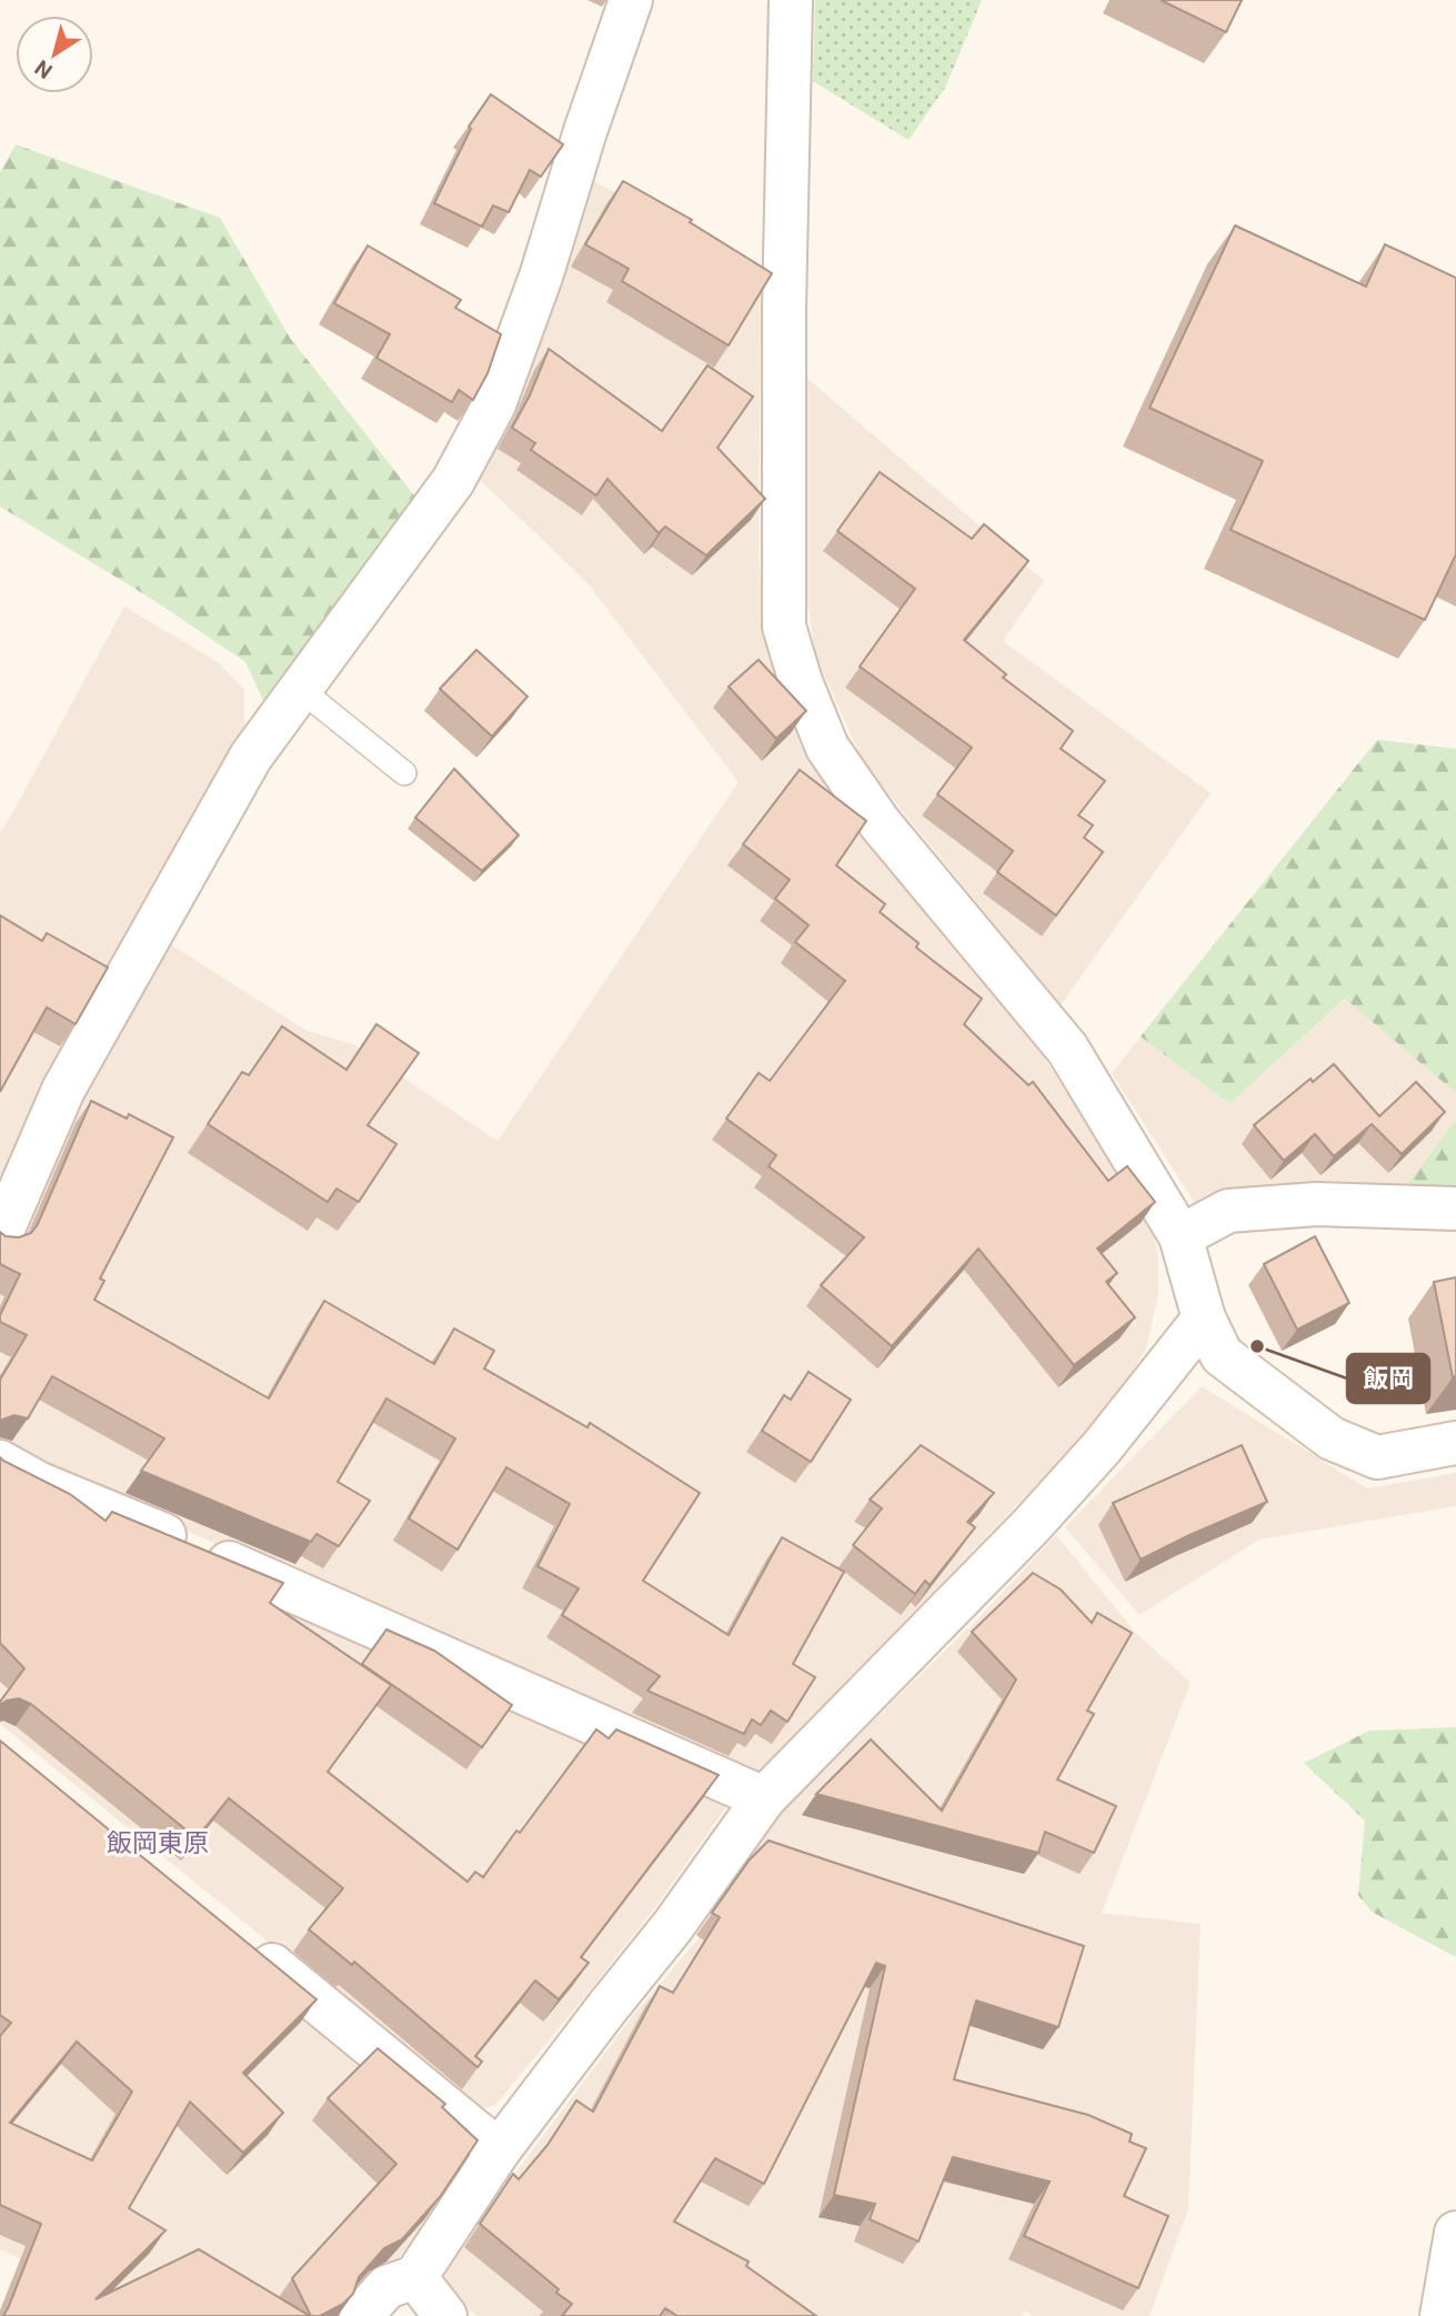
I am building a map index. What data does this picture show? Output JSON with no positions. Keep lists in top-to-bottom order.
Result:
{
  "districts": ["飯岡東原"],
  "places": ["飯岡"],
  "north": "bottom left"
}
